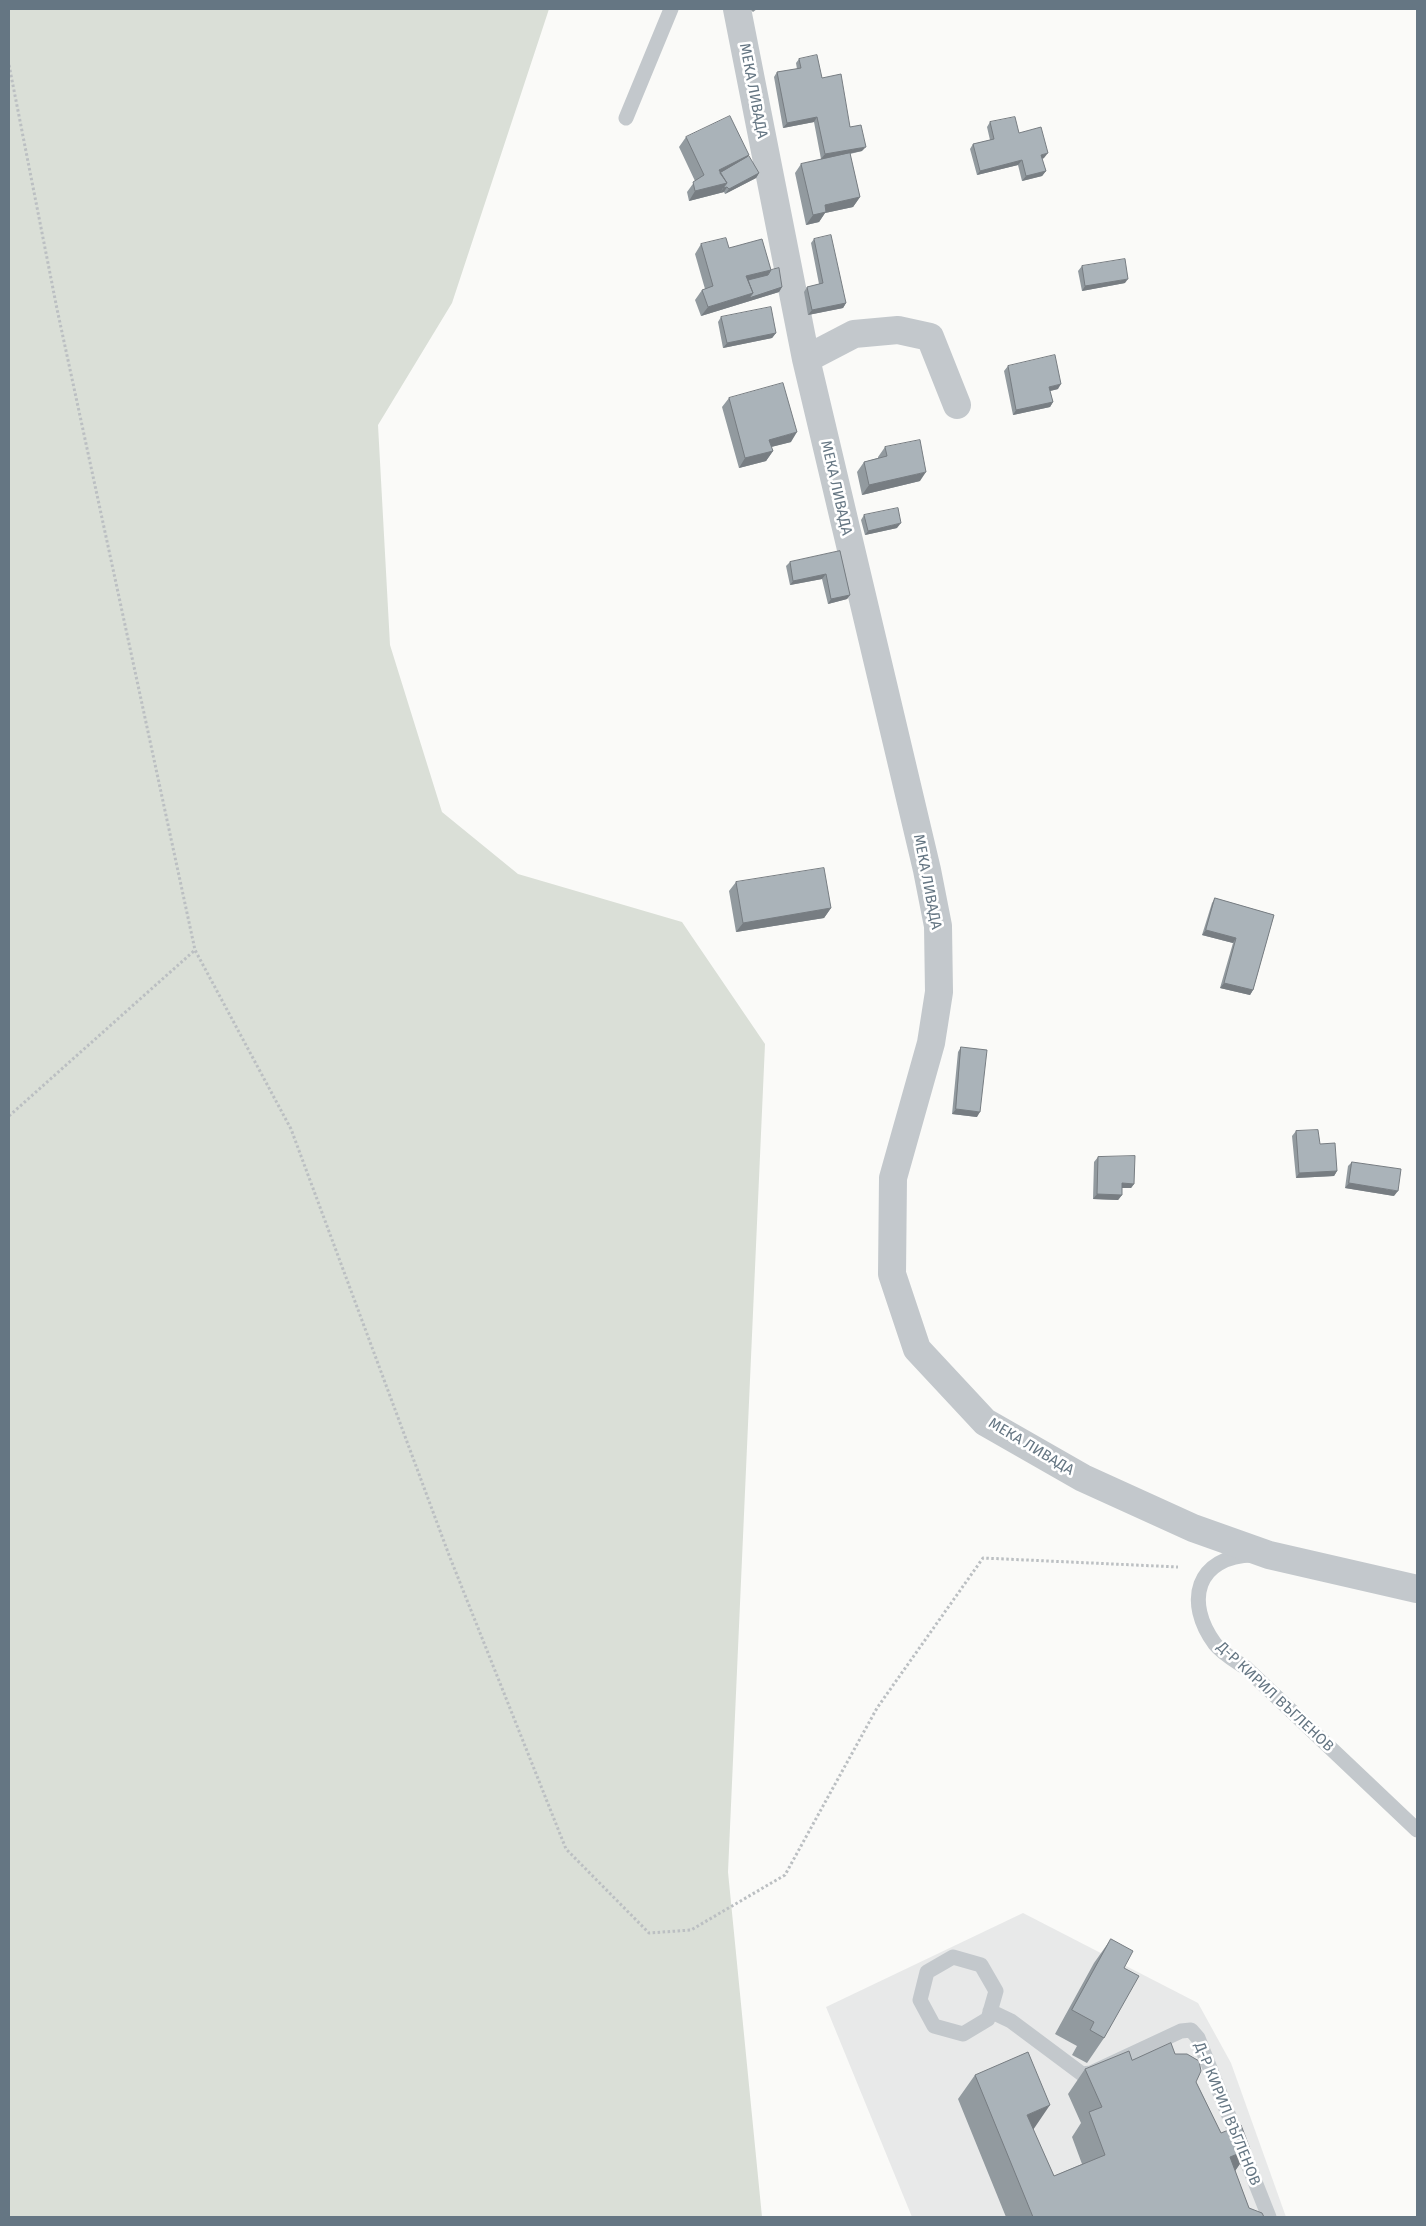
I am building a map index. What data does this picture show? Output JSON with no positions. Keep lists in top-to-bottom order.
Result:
{
  "streets": {
    "street": ["МЕКА ЛИВАДА"],
    "lane": ["Д-Р КИРИЛ ВЪГЛЕНОВ"]
  }
}
